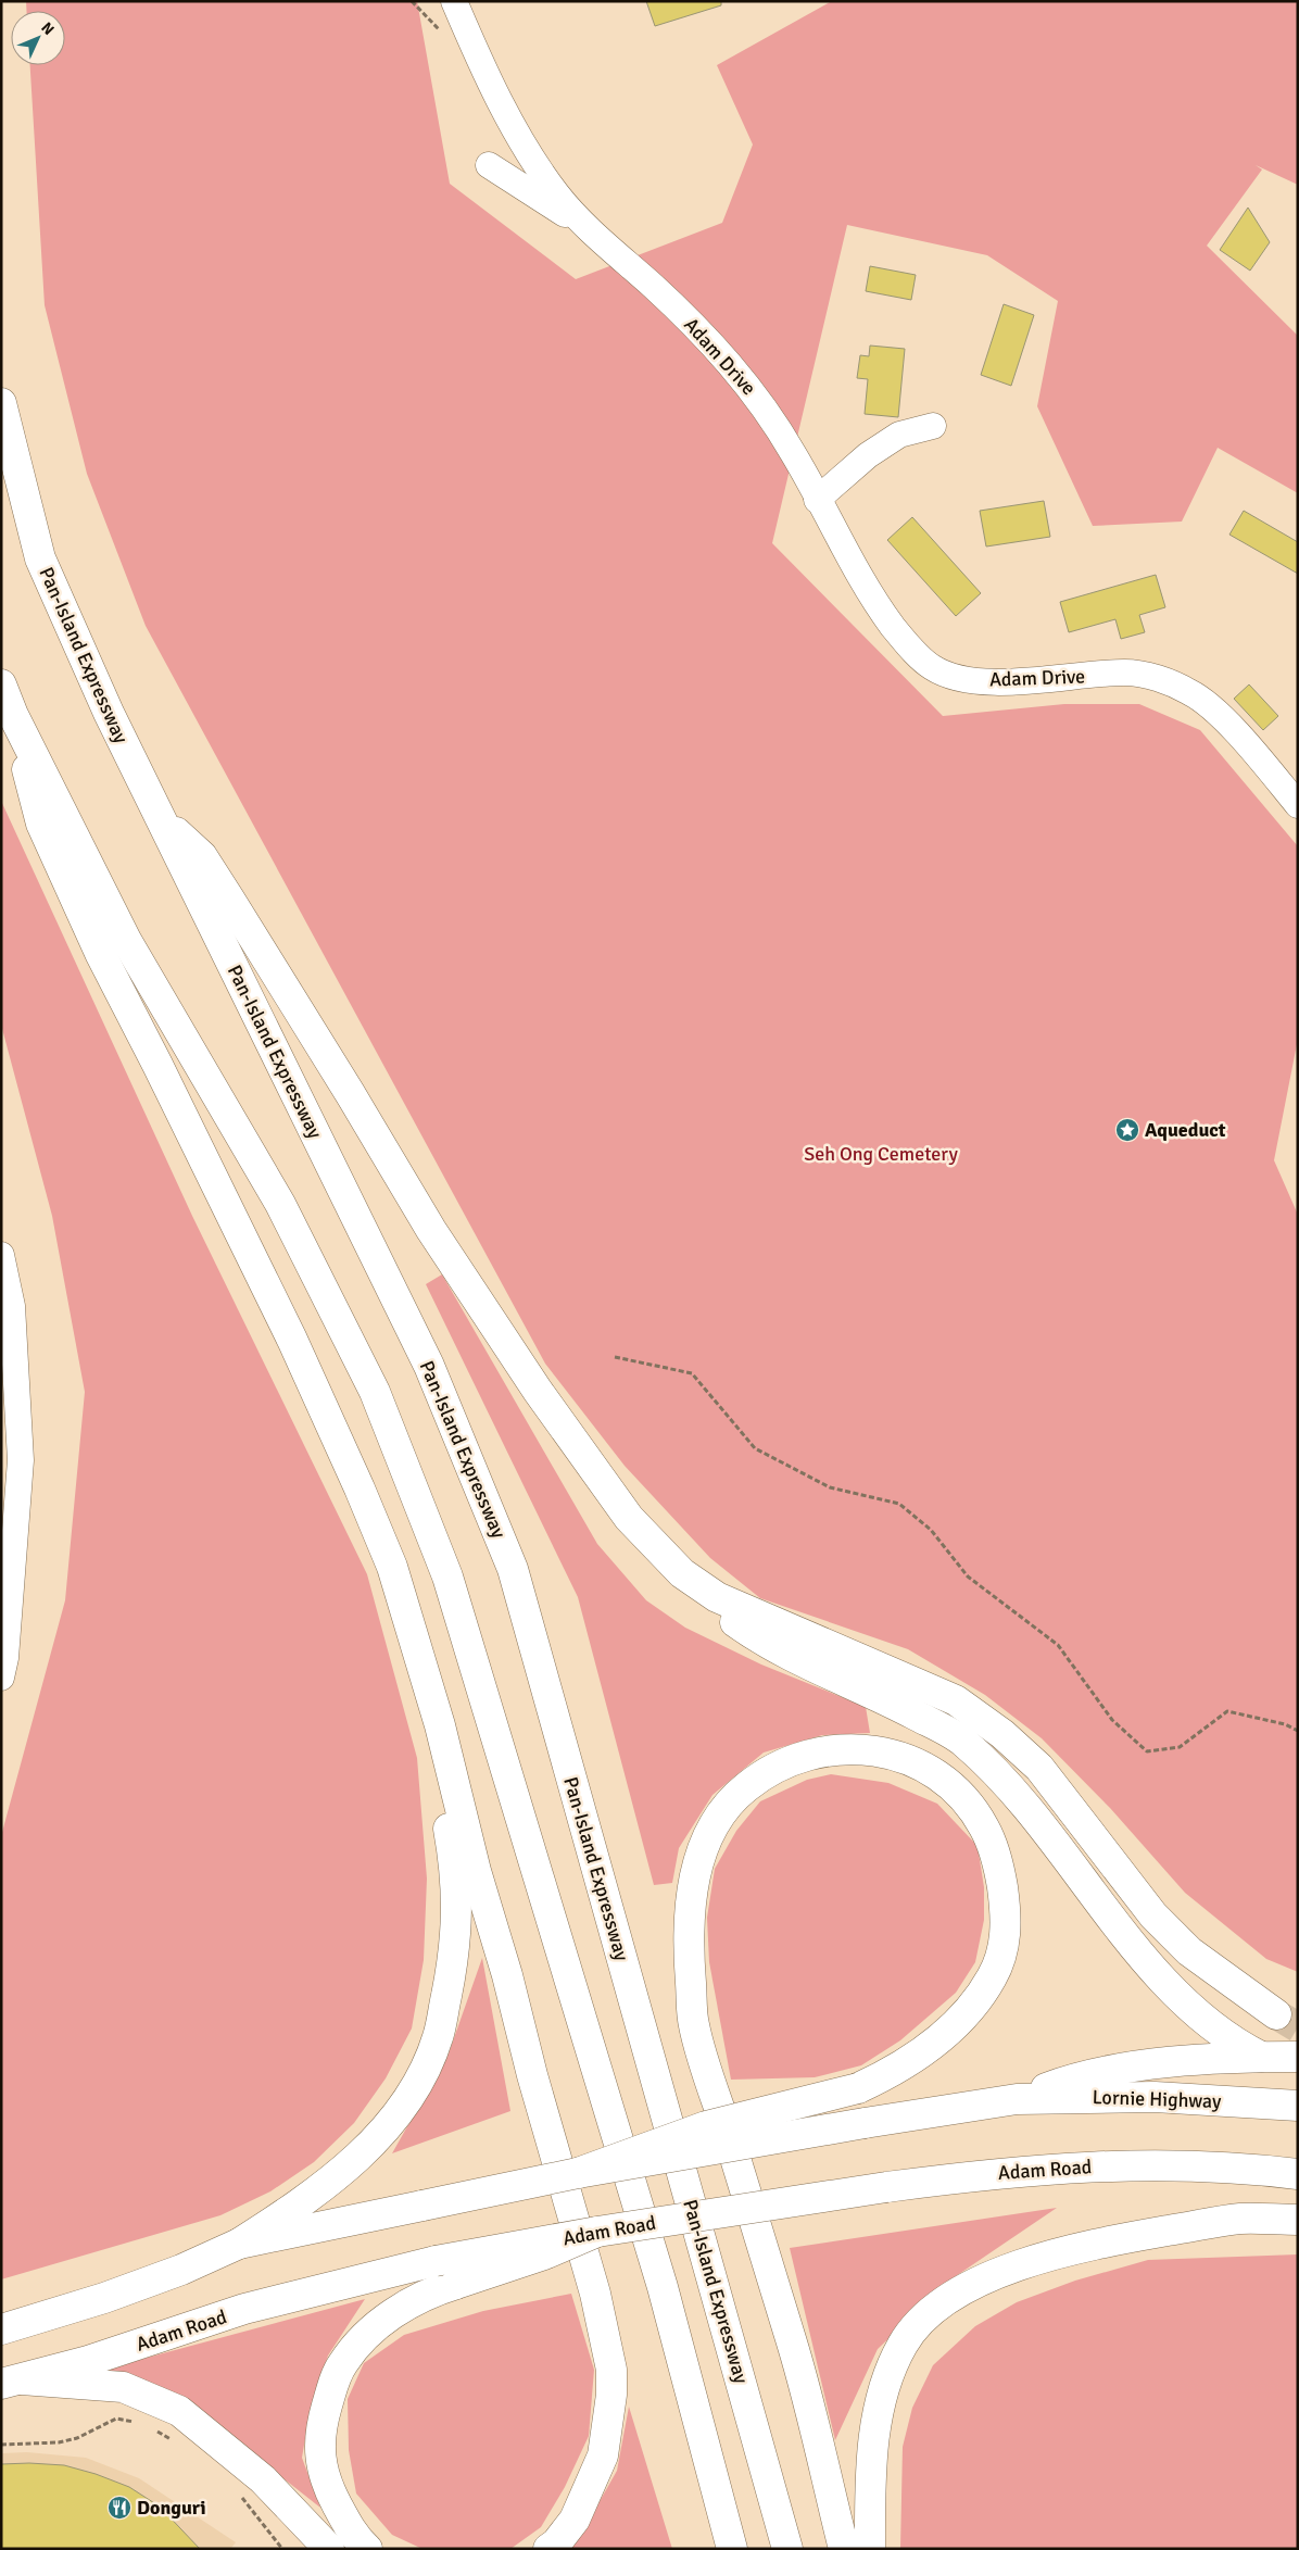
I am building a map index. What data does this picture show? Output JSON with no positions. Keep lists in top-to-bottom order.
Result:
{
  "streets": {
    "highway": ["Pan-Island Expressway", "Lornie Highway", "Adam Road"],
    "street": ["Adam Drive"]
  },
  "parks": ["Seh Ong Cemetery"],
  "places": {
    "place": ["Aqueduct"],
    "restaurant": ["Donguri"]
  },
  "north": "top right"
}
